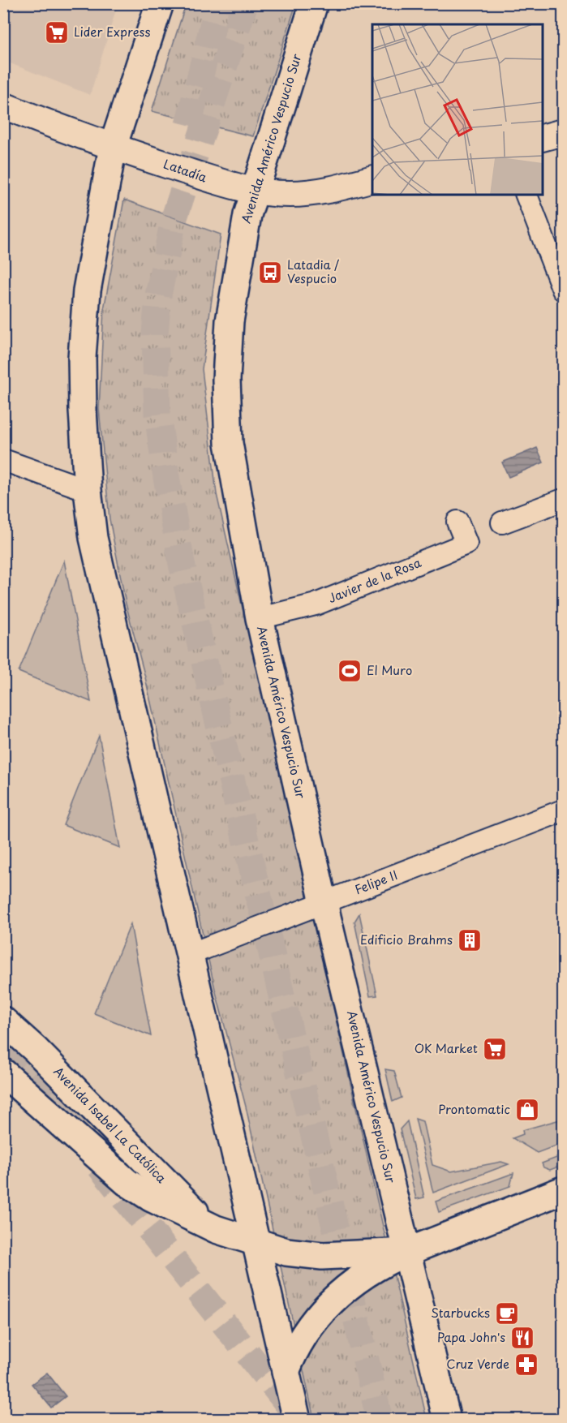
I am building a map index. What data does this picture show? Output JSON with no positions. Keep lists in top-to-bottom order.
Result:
{
  "streets": {
    "main road": ["Avenida Américo Vespucio Sur", "Avenida Isabel La Católica"],
    "street": ["Latadía", "Javier de la Rosa", "Felipe II"]
  },
  "crossings": [
    ["Avenida Américo Vespucio Sur", "Latadía"],
    ["Avenida Américo Vespucio Sur", "Javier de la Rosa"],
    ["Avenida Américo Vespucio Sur", "Felipe II"],
    ["Avenida Américo Vespucio Sur", "Avenida Isabel La Católica"]
  ],
  "places": {
    "supermarket": ["Lider Express", "OK Market"],
    "bus stop": ["Latadia / Vespucio"],
    "sports": ["El Muro"],
    "building": ["Edificio Brahms"],
    "shop": ["Prontomatic"],
    "cafe": ["Starbucks"],
    "restaurant": ["Papa John's"],
    "pharmacy": ["Cruz Verde"]
  }
}
